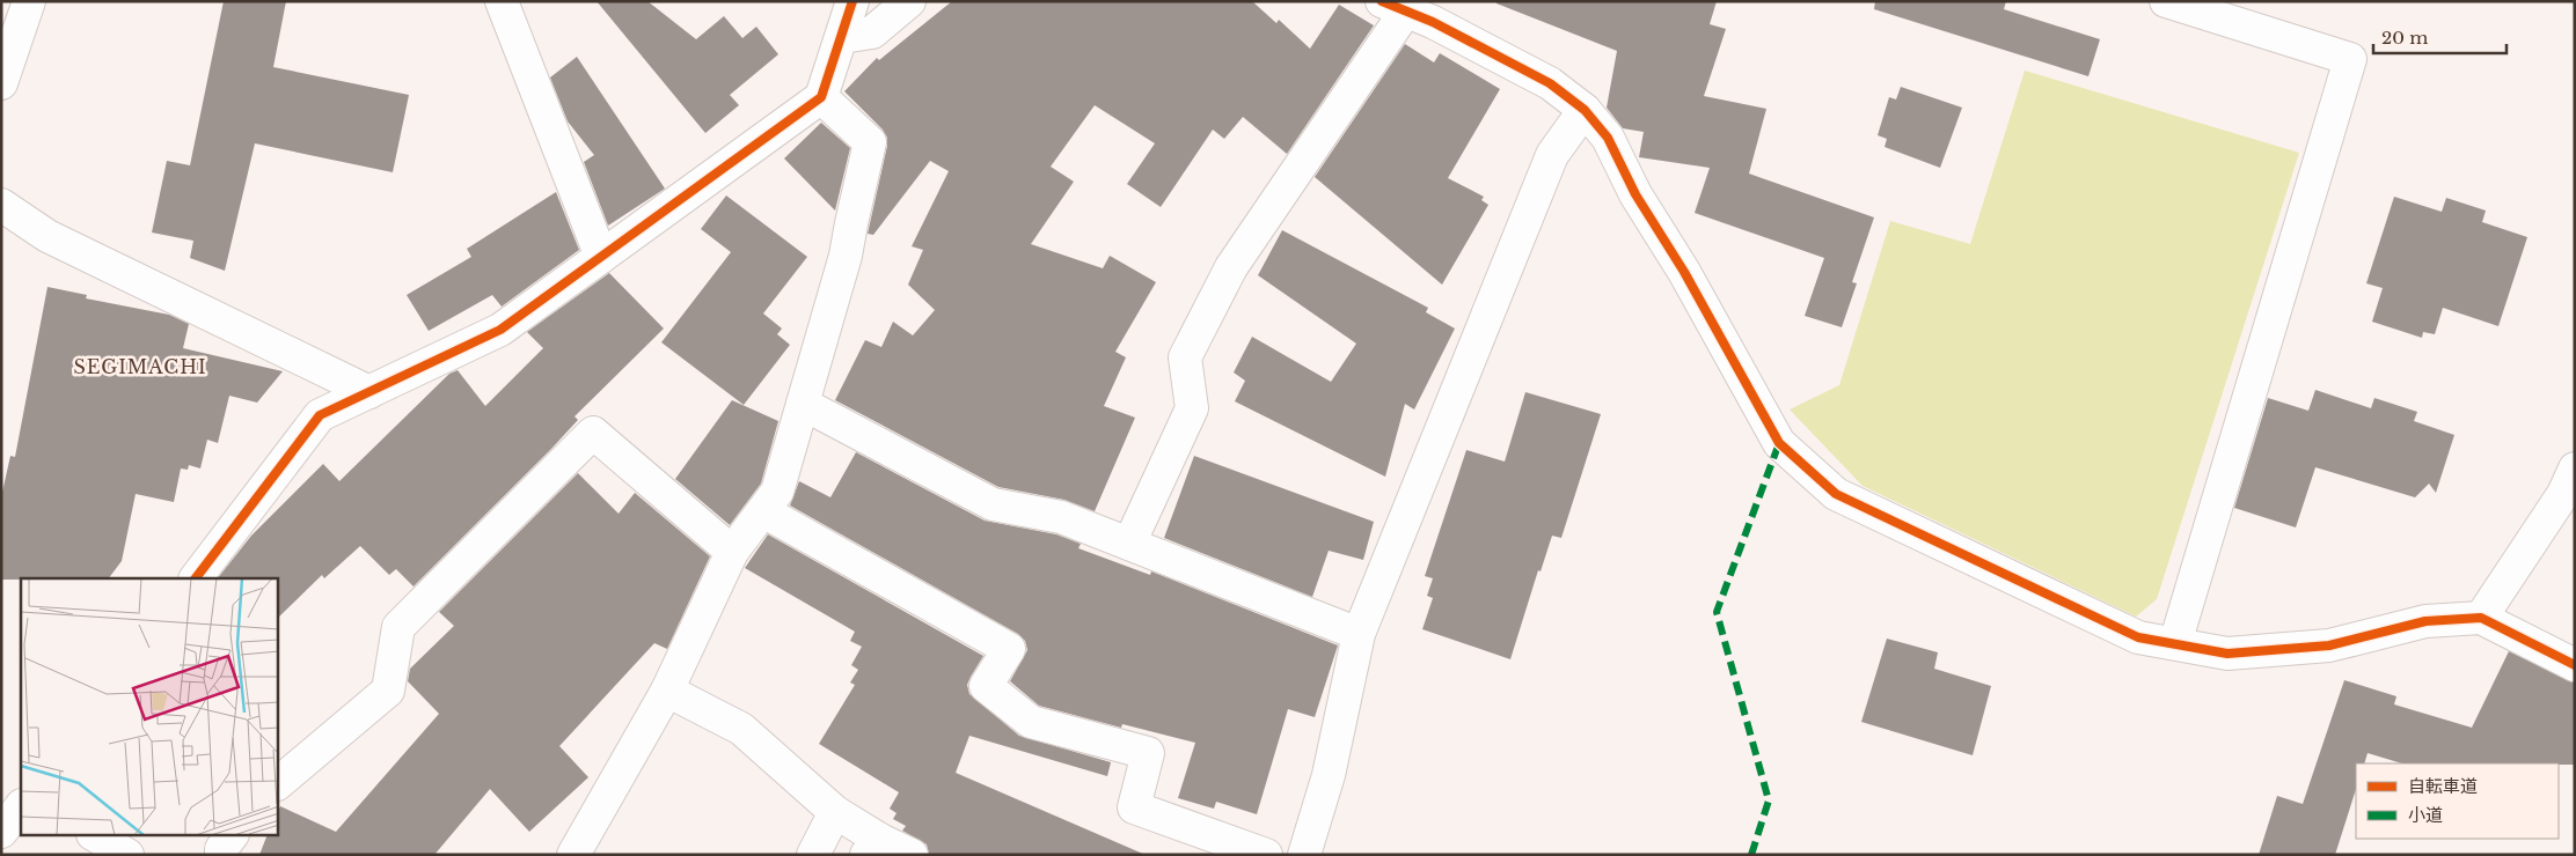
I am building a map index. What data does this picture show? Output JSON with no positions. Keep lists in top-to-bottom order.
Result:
{
  "districts": ["SEGIMACHI"],
  "legend": ["自転車道", "小道"],
  "scale_bar": "20 m"
}
